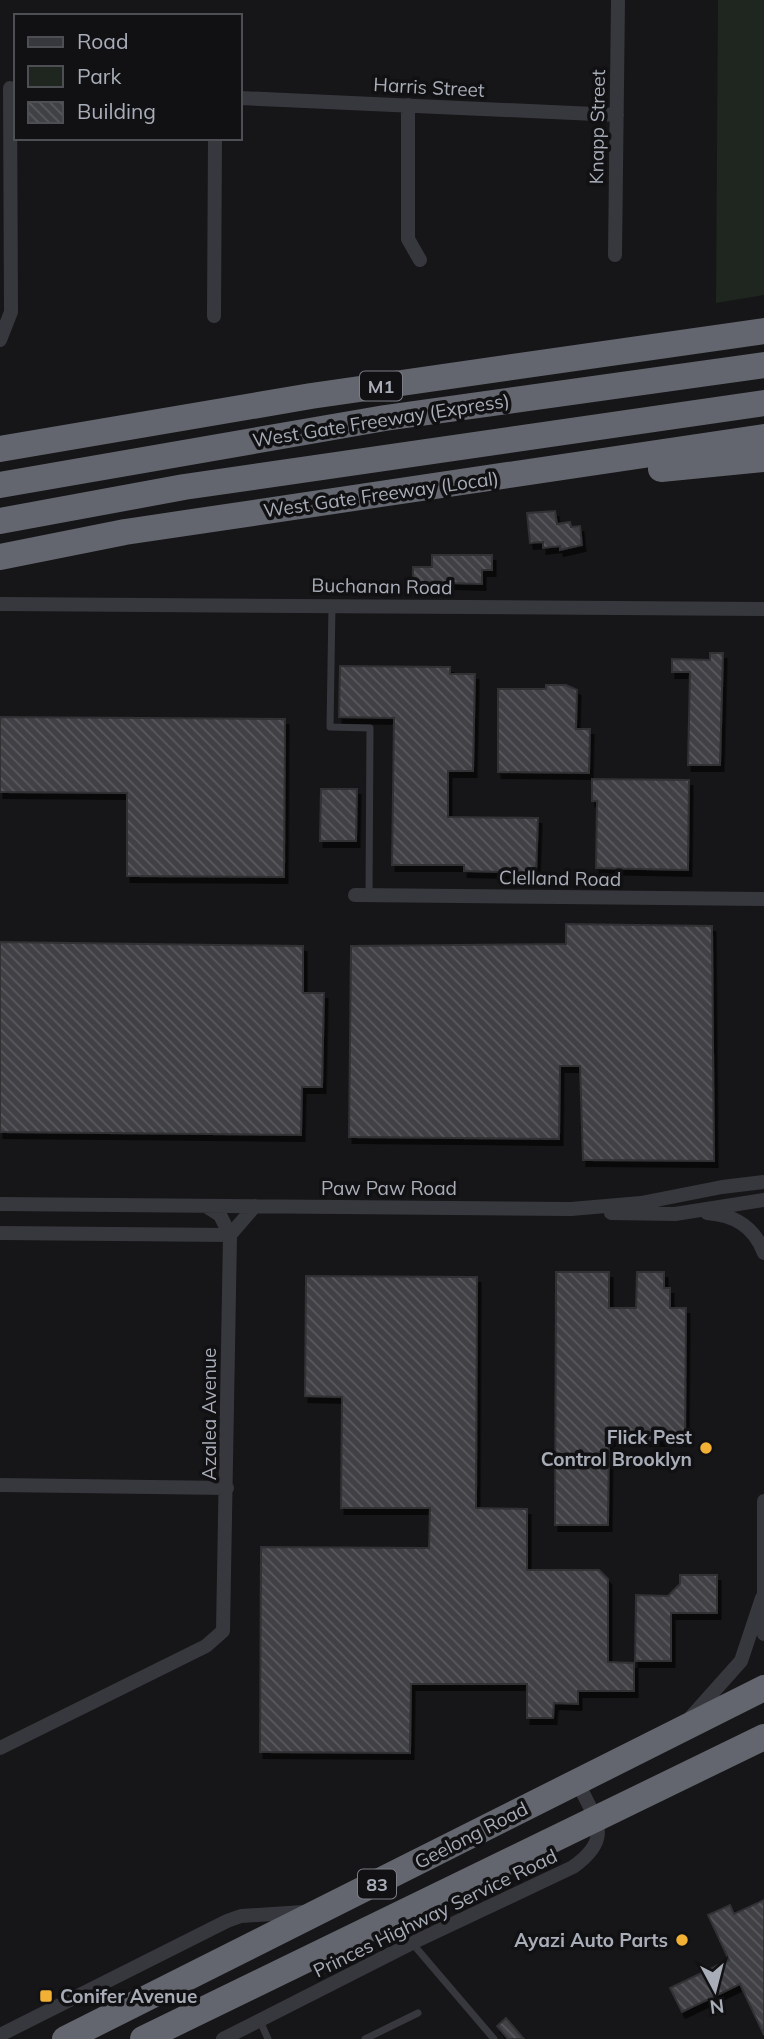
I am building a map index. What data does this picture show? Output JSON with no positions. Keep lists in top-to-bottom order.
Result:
{
  "streets": {
    "highway": [
      "M1",
      "West Gate Freeway (Express)",
      "West Gate Freeway (Local)",
      "Geelong Road",
      "83"
    ],
    "street": [
      "Harris Street",
      "Knapp Street",
      "Buchanan Road",
      "Clelland Road",
      "Paw Paw Road",
      "Azalea Avenue",
      "Princes Highway Service Road"
    ]
  },
  "crossings": [
    ["Harris Street", "Knapp Street"],
    ["Geelong Road", "Princes Highway Service Road"]
  ],
  "places": {
    "other": ["Flick Pest Control Brooklyn", "Ayazi Auto Parts"],
    "transit": ["Conifer Avenue"]
  },
  "legend": ["Road", "Park", "Building"],
  "north": "bottom"
}
